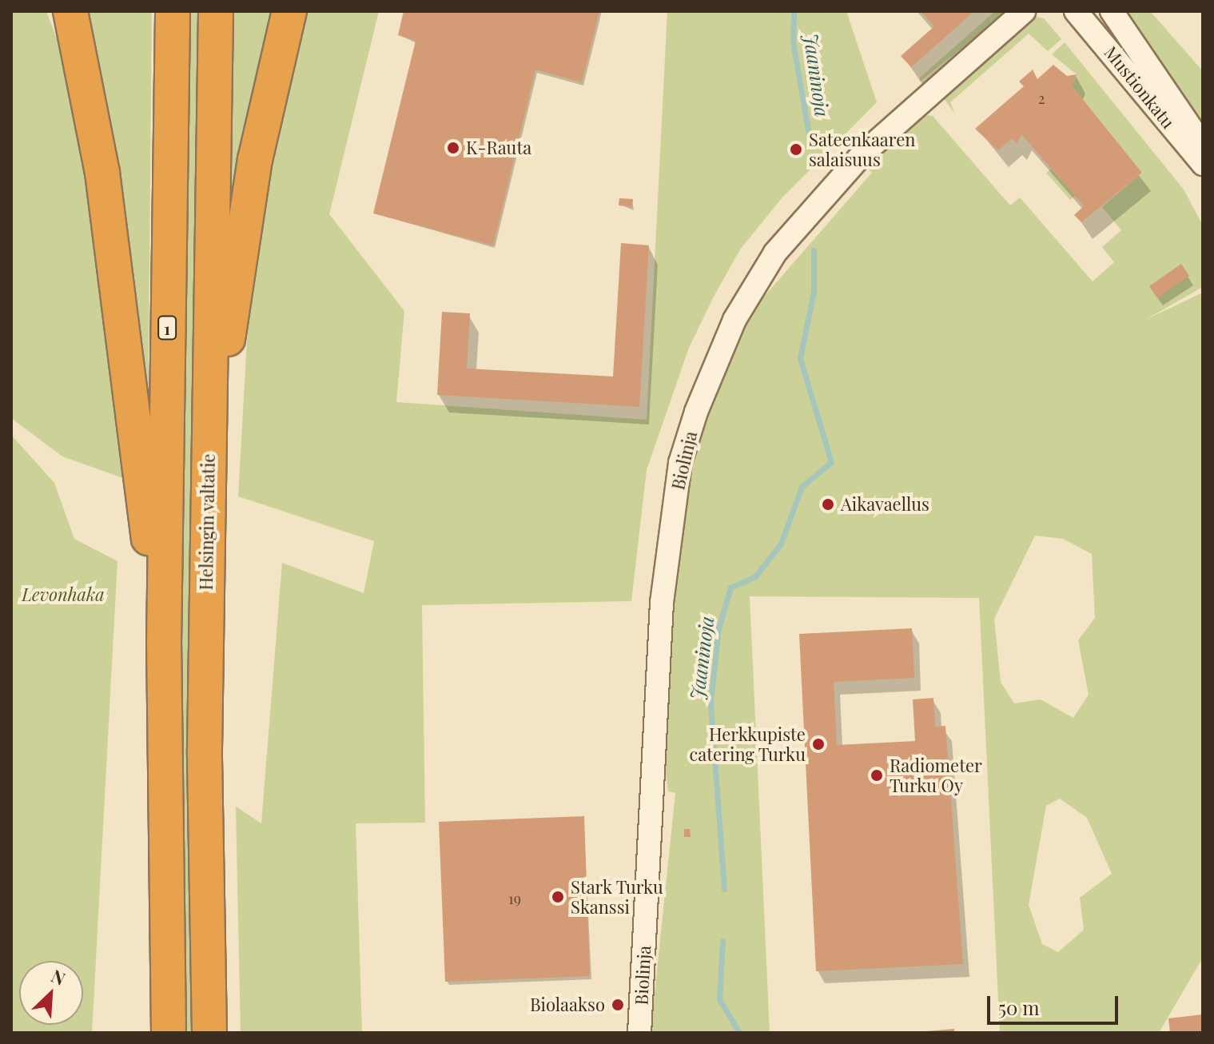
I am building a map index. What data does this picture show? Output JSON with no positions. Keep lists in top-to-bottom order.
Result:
{
  "streets": {
    "highway": ["1", "Helsingin valtatie"],
    "street": ["Mustionkatu", "Biolinja"]
  },
  "water": ["Jaaninoja"],
  "parks": ["Levonhaka"],
  "places": [
    "K-Rauta",
    "Sateenkaaren salaisuus",
    "Aikavaellus",
    "Herkkupiste catering Turku",
    "Radiometer Turku Oy",
    "Stark Turku Skanssi",
    "Biolaakso"
  ],
  "house_numbers": ["2", "19"],
  "scale_bar": "50 m",
  "north": "top right"
}
